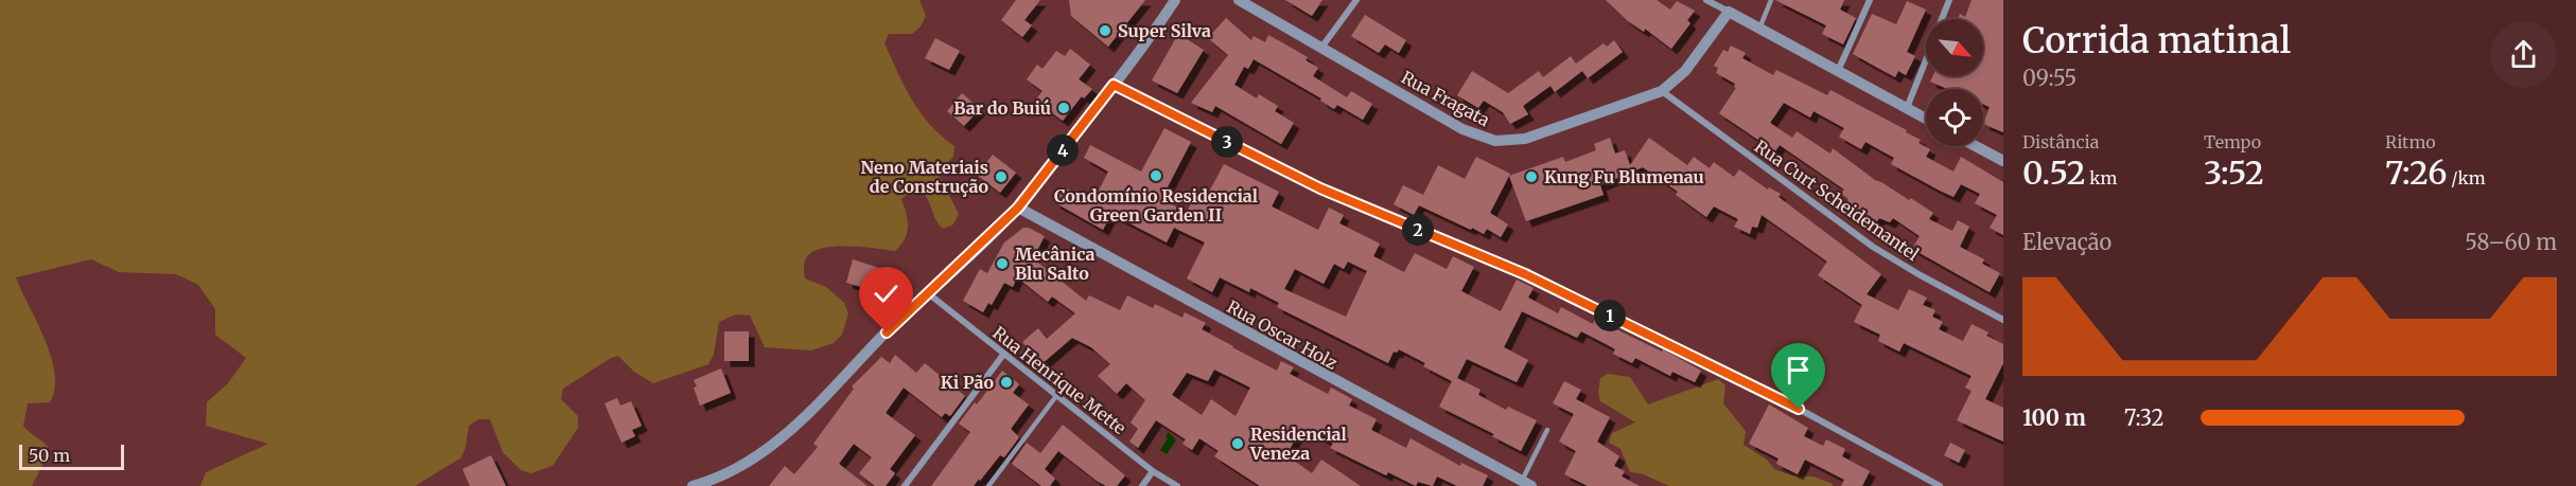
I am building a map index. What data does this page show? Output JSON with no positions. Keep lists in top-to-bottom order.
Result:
{
  "streets": {
    "street": [
      "Rua Fragata",
      "Rua Curt Scheidemantel",
      "Rua Oscar Holz",
      "Rua Henrique Mette"
    ]
  },
  "crossings": [
    ["Rua Fragata", "Rua Curt Scheidemantel"]
  ],
  "places": [
    "Super Silva",
    "Bar do Buiú",
    "Condomínio Residencial Green Garden II",
    "Neno Materiais de Construção",
    "Kung Fu Blumenau",
    "Mecânica Blu Salto",
    "Ki Pão",
    "Residencial Veneza"
  ],
  "scale_bar": "50 m",
  "north": "bottom right",
  "page": {
    "heading": ["Corrida matinal", "09:55"],
    "stats": [
      ["Distância", "0.52 km"],
      ["Tempo", "3:52"],
      ["Ritmo", "7:26 /km"]
    ],
    "pins": [
      "3",
      "4",
      "2",
      "1"
    ],
    "chart": ["Elevação", "58–60 m"],
    "list": [
      {
        "name": "100 m",
        "note": "7:32"
      }
    ],
    "scale": "50 m"
  }
}
